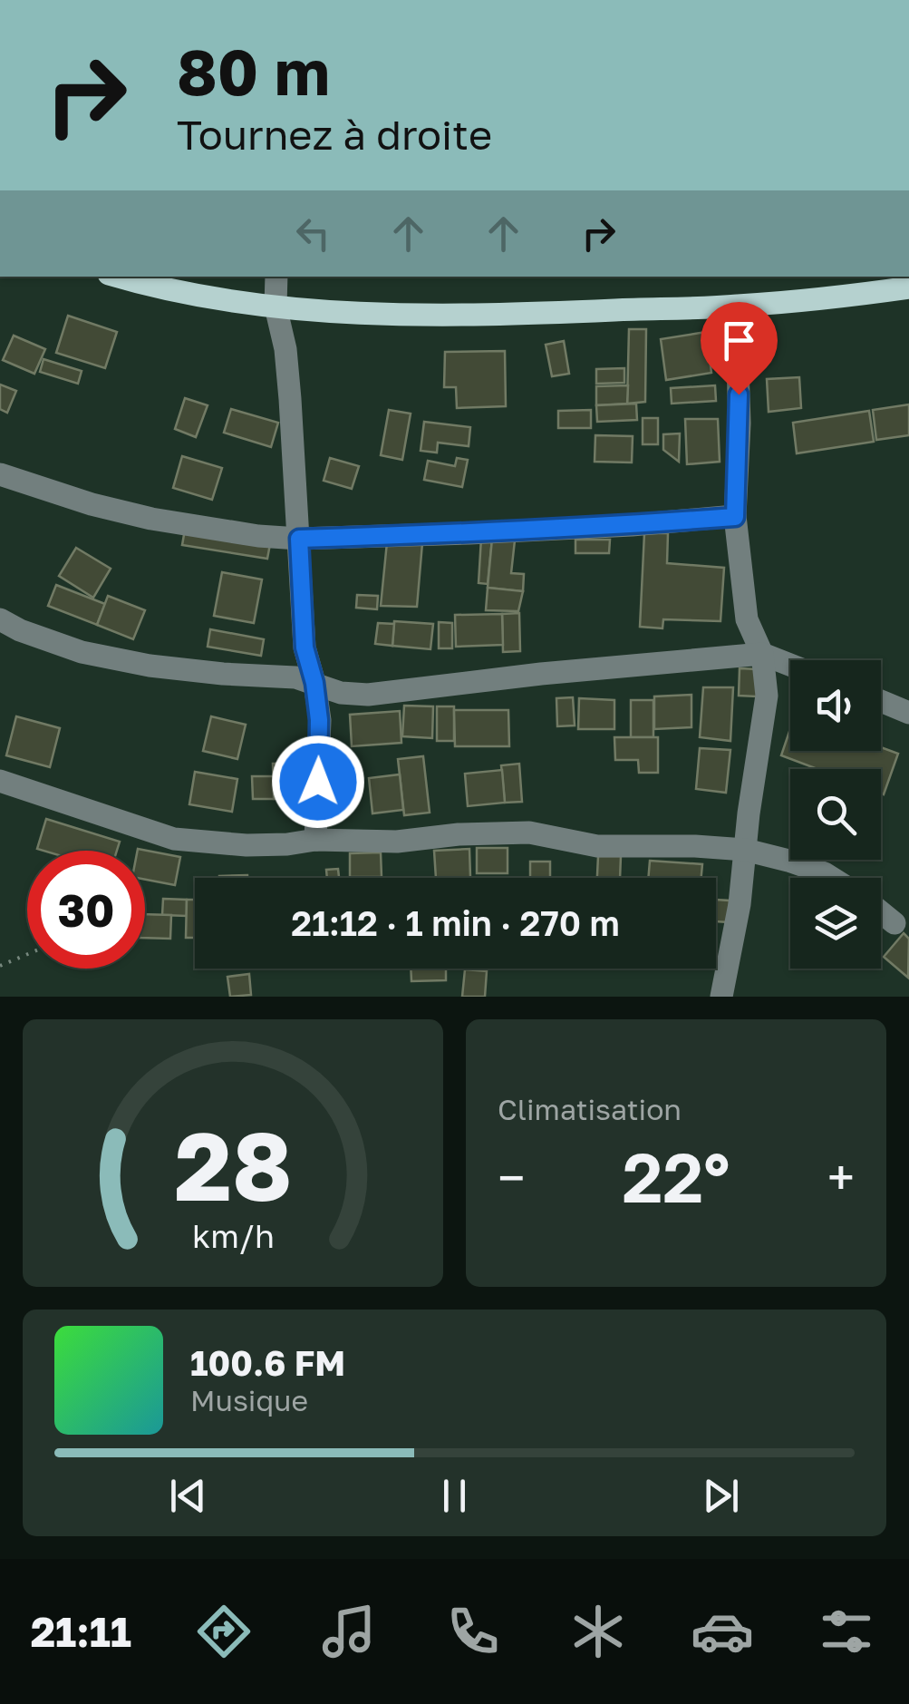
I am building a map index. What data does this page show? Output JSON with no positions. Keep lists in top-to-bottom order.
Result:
{
  "page": {
    "turn": ["80 m", "Tournez à droite"],
    "limit": "30",
    "trip": "21:12 · 1 min · 270 m",
    "tile": "Climatisation",
    "heat": ["−", "22°", "+"],
    "song": ["100.6 FM", "Musique"],
    "tabs": "21:11",
    "gauge": ["28", "km/h"]
  }
}
